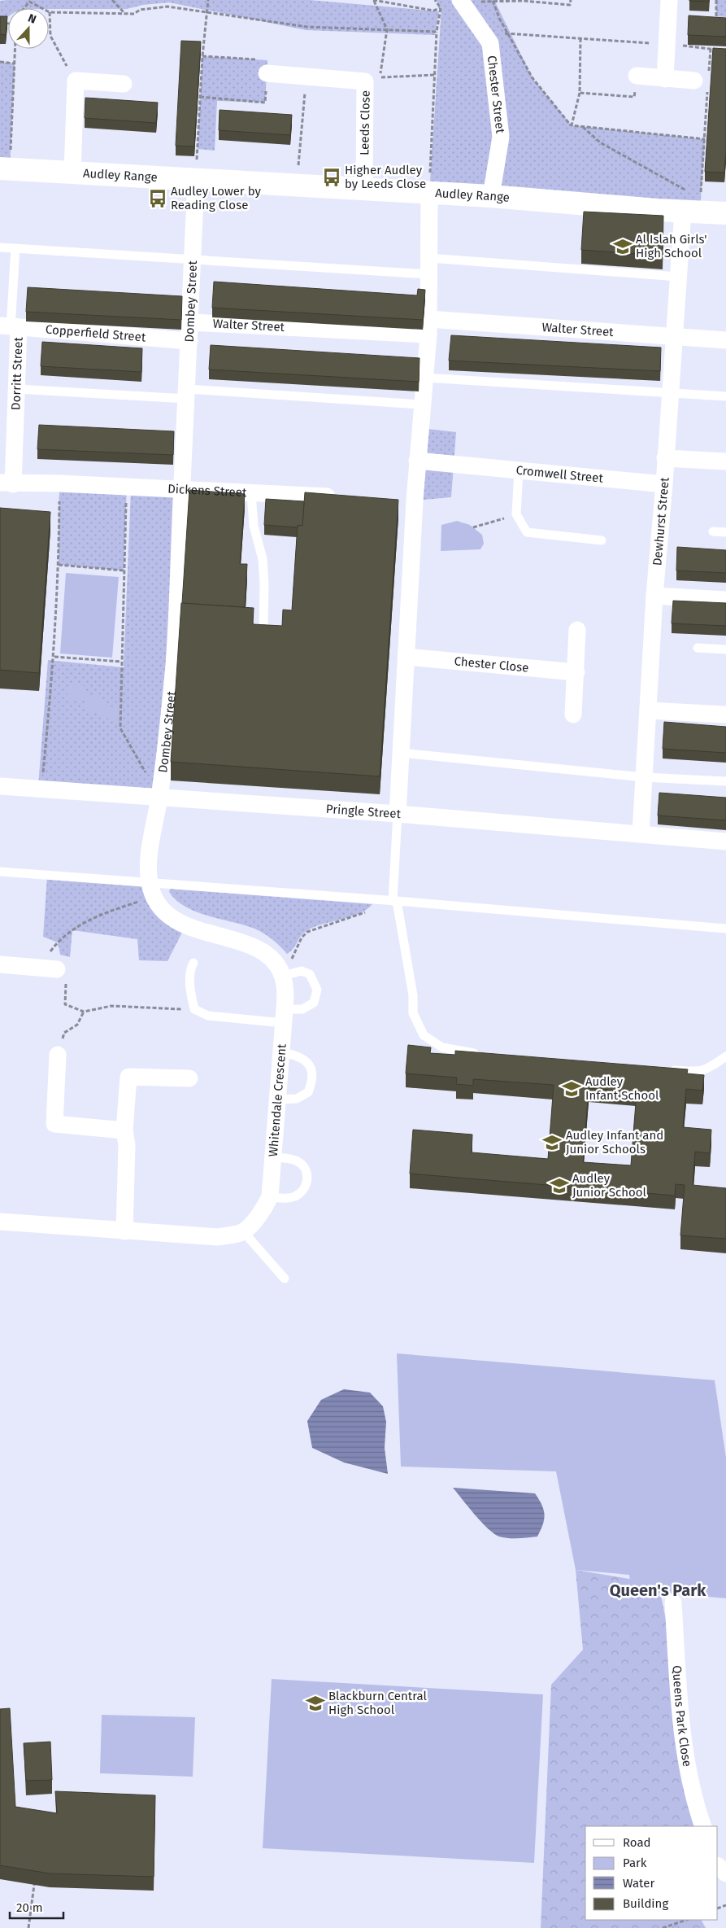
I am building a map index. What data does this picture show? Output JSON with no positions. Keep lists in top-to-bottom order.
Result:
{
  "streets": {
    "street": [
      "Chester Street",
      "Leeds Close",
      "Audley Range",
      "Dombey Street",
      "Walter Street",
      "Copperfield Street",
      "Dorritt Street",
      "Cromwell Street",
      "Dickens Street",
      "Dewhurst Street",
      "Chester Close",
      "Pringle Street",
      "Whitendale Crescent",
      "Queens Park Close"
    ]
  },
  "crossings": [
    ["Chester Street", "Audley Range"],
    ["Leeds Close", "Audley Range"],
    ["Audley Range", "Dombey Street"],
    ["Audley Range", "Dewhurst Street"],
    ["Dombey Street", "Walter Street"],
    ["Dombey Street", "Copperfield Street"],
    ["Dombey Street", "Dickens Street"],
    ["Dombey Street", "Pringle Street"],
    ["Walter Street", "Dewhurst Street"],
    ["Copperfield Street", "Dorritt Street"],
    ["Dorritt Street", "Dickens Street"],
    ["Cromwell Street", "Dewhurst Street"],
    ["Dewhurst Street", "Pringle Street"]
  ],
  "districts": ["Queen's Park"],
  "places": {
    "bus stop": ["Higher Audley by Leeds Close", "Audley Lower by Reading Close"],
    "school or university": [
      "Al Islah Girls' High School",
      "Audley Infant School",
      "Audley Infant and Junior Schools",
      "Audley Junior School",
      "Blackburn Central High School"
    ]
  },
  "legend": [
    "Road",
    "Park",
    "Water",
    "Building"
  ],
  "scale_bar": "20 m",
  "north": "top"
}
